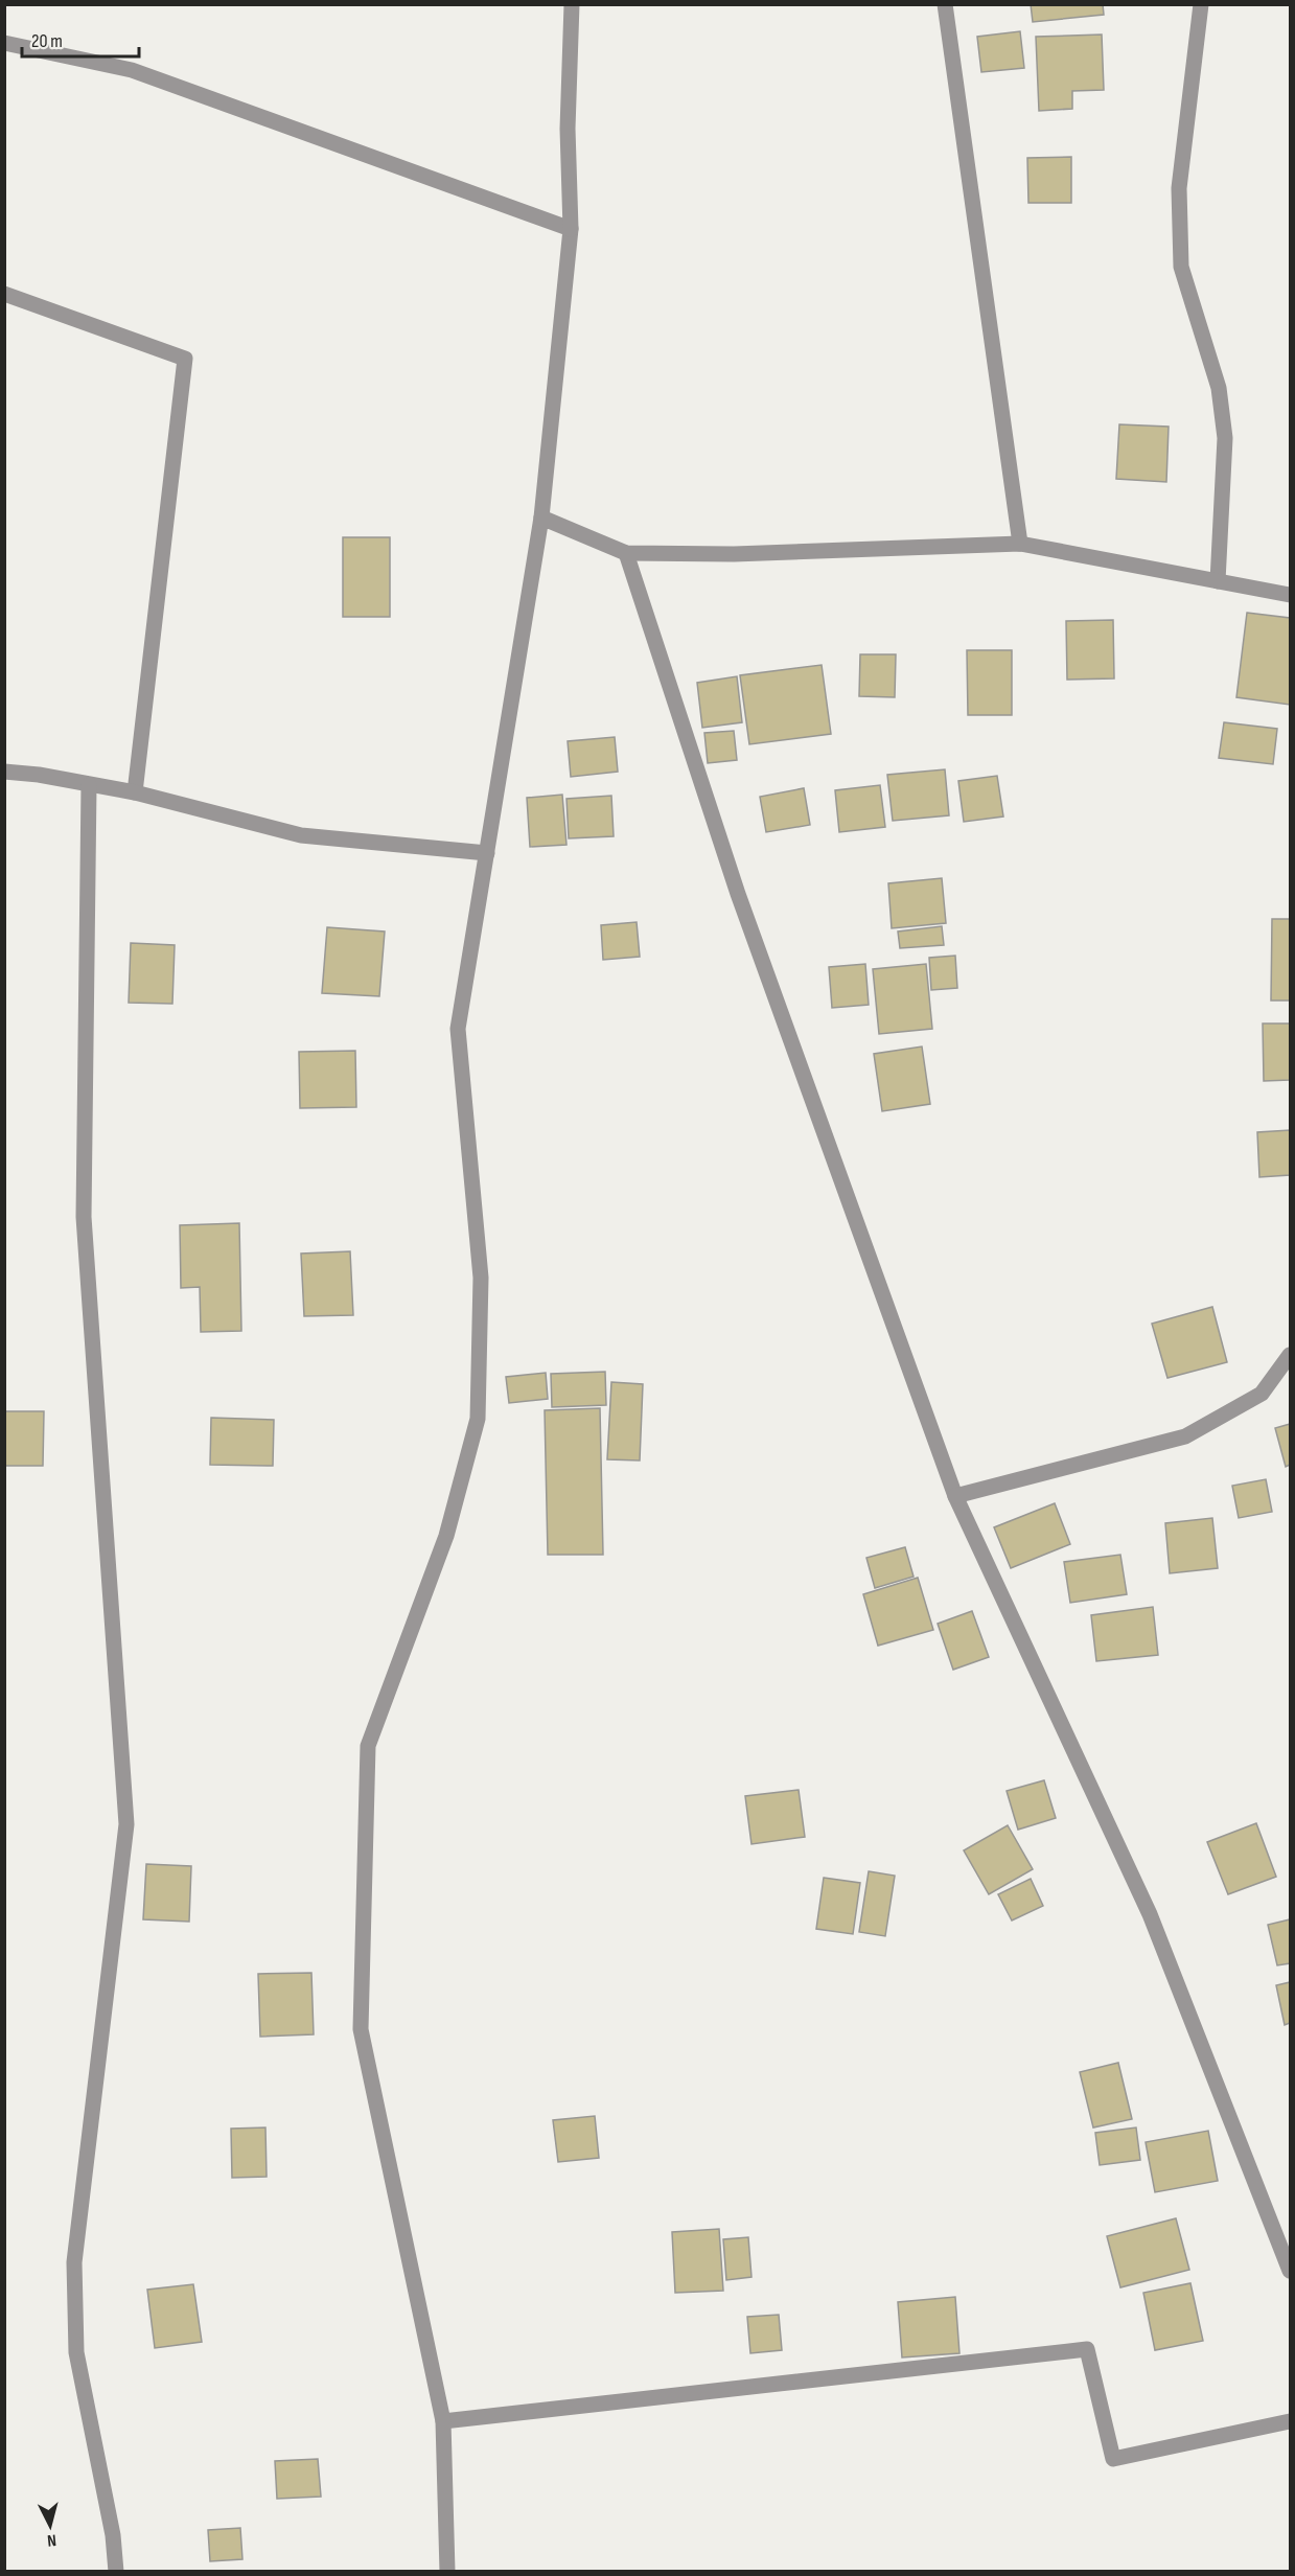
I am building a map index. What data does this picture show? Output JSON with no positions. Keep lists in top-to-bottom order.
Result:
{
  "scale_bar": "20 m",
  "north": "bottom"
}
